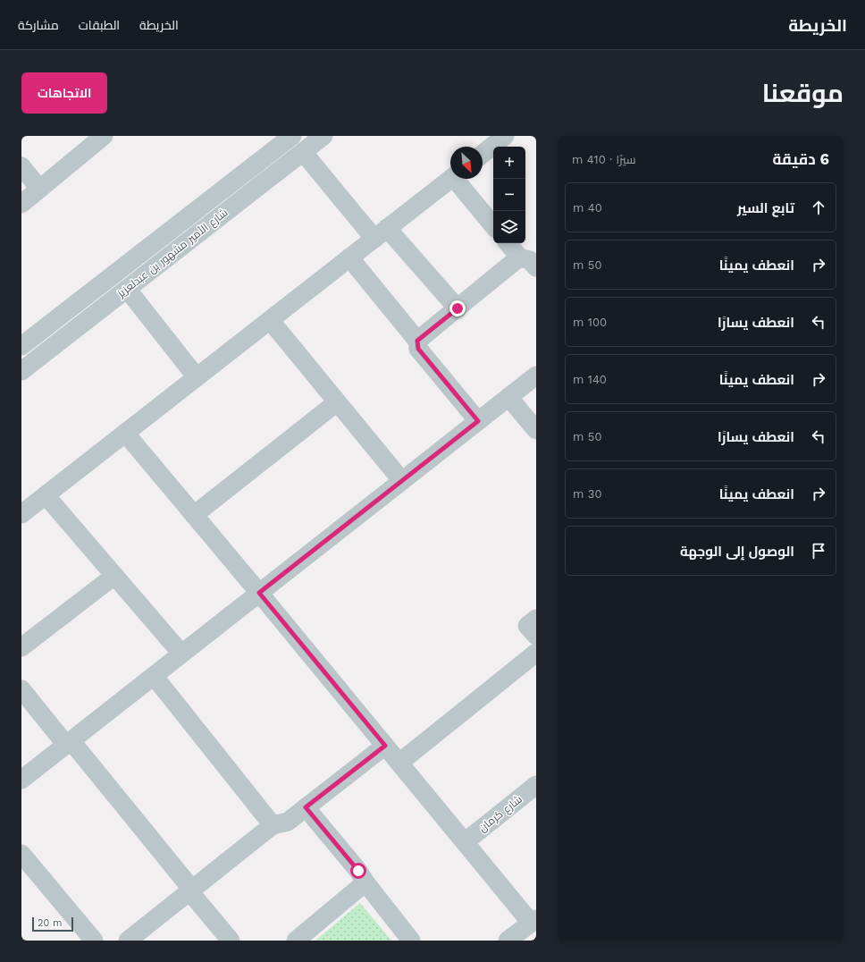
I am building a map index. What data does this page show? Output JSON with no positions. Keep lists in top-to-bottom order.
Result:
{
  "streets": {
    "street": ["شارع الأمير مشهور بن عبدلعزيز", "شارع كرمان"]
  },
  "scale_bar": "20 m",
  "north": "bottom right",
  "page": {
    "header": "الخريطة",
    "nav": ["الخريطة", "الطبقات", "مشاركة"],
    "title": "موقعنا",
    "buttons": "الاتجاهات",
    "heading": ["6 دقيقة", "سيرًا · 410 m"],
    "map_buttons": ["+", "−"],
    "list": [
      ["تابع السير", "40 m"],
      ["انعطف يمينًا", "50 m"],
      ["انعطف يسارًا", "100 m"],
      ["انعطف يمينًا", "140 m"],
      ["انعطف يسارًا", "50 m"],
      ["انعطف يمينًا", "30 m"],
      "الوصول إلى الوجهة"
    ],
    "scale": "20 m"
  }
}
